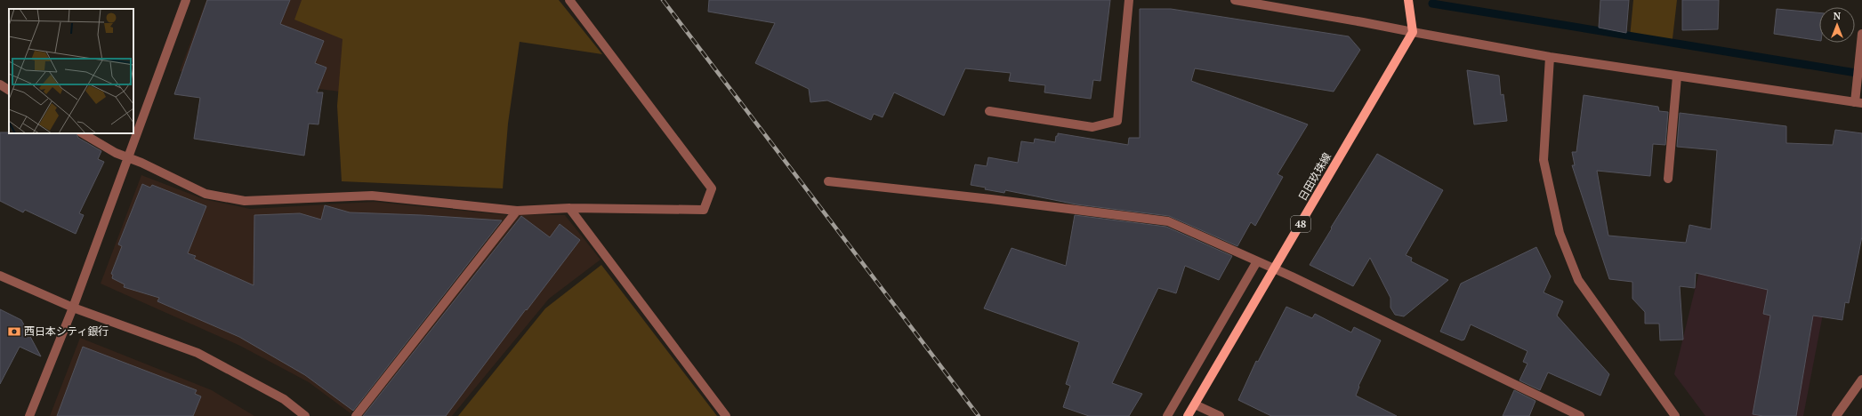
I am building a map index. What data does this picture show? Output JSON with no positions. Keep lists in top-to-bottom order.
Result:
{
  "streets": {
    "main road": ["日田玖珠線", "48"]
  },
  "places": {
    "bank": ["西日本シティ銀行"]
  },
  "north": "top"
}
